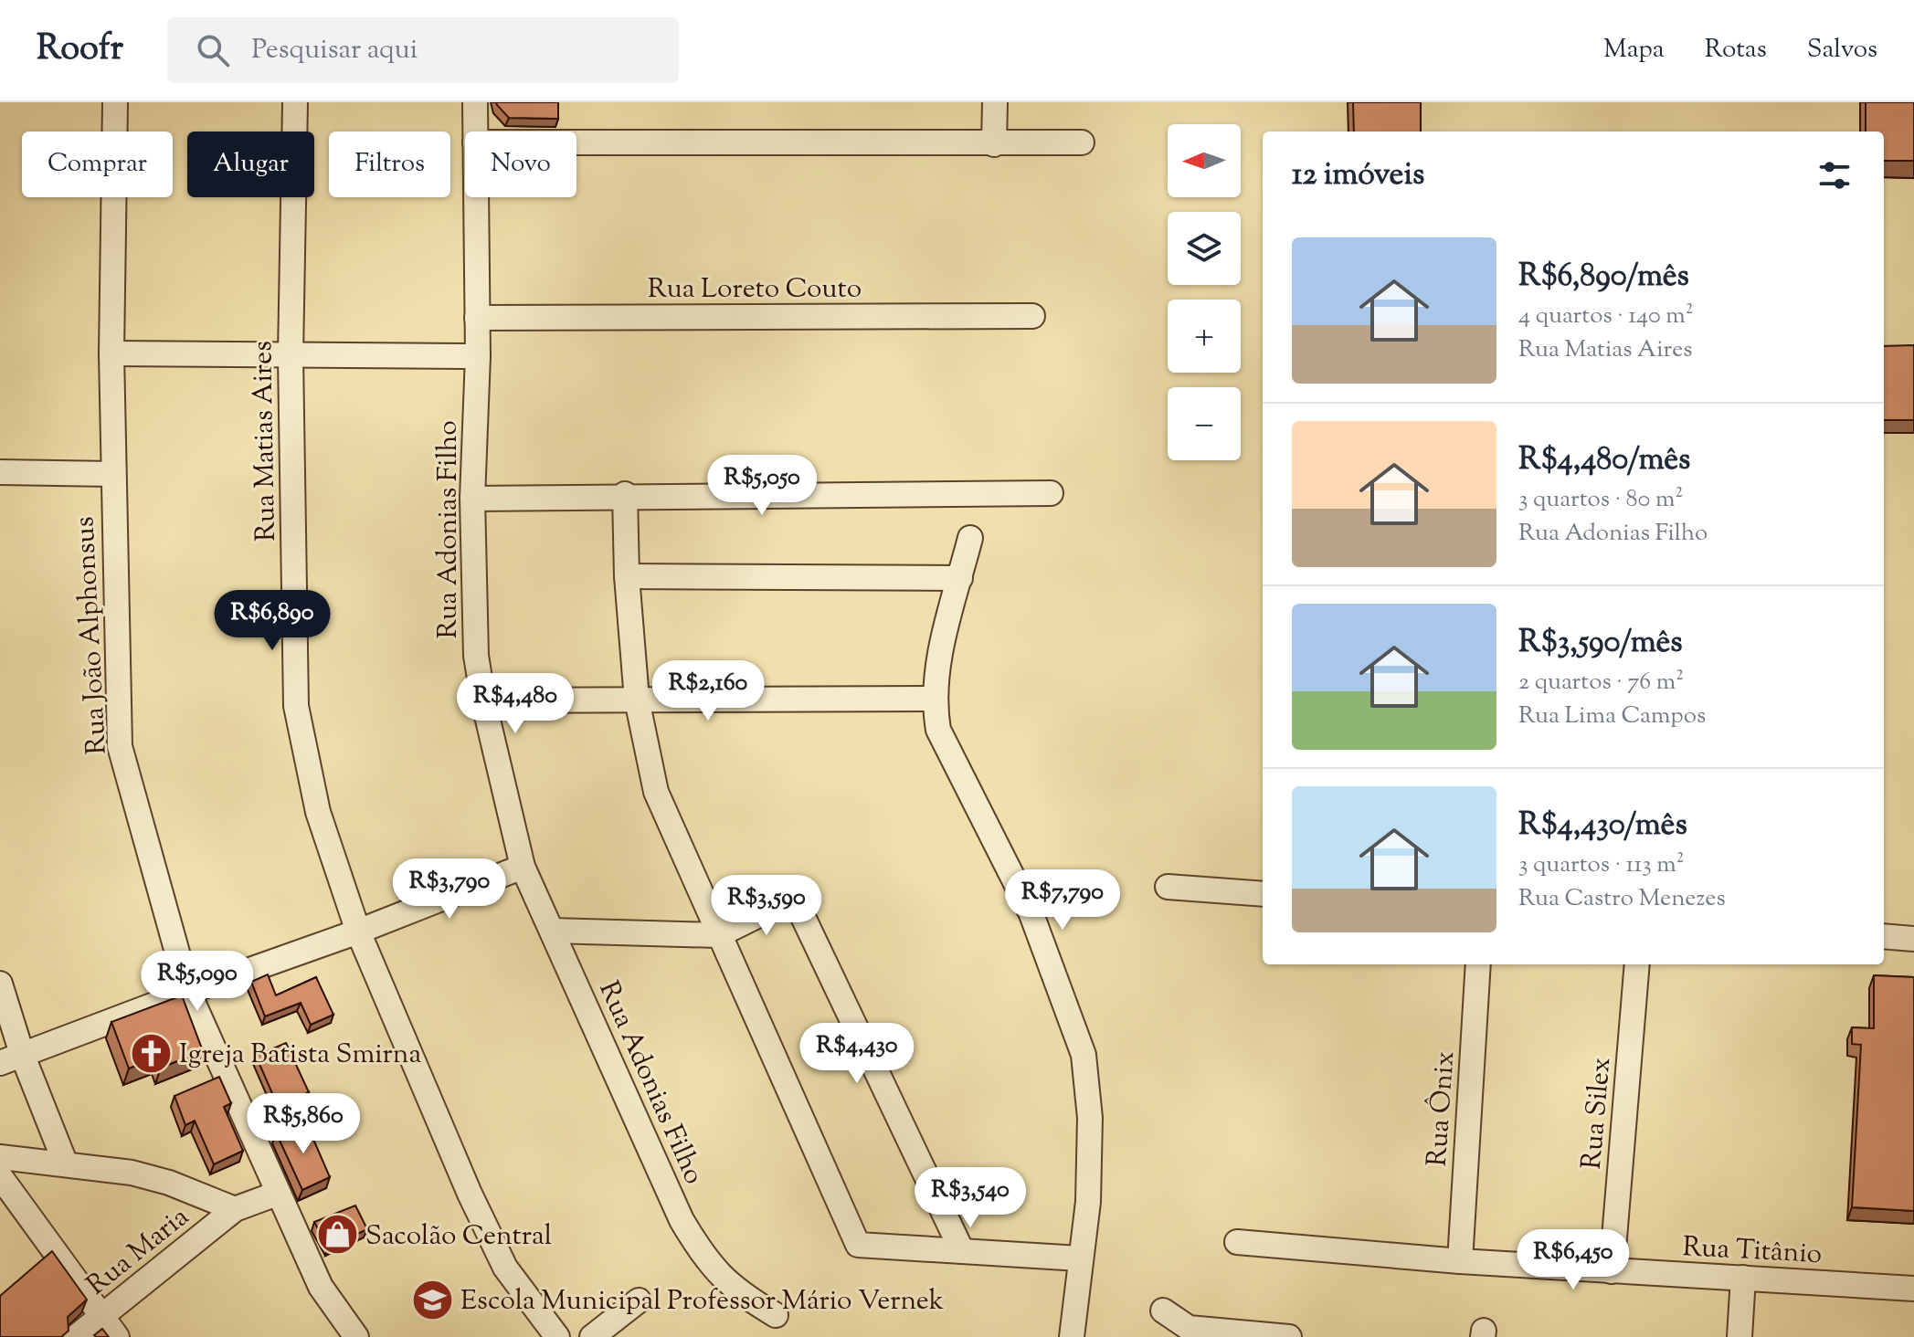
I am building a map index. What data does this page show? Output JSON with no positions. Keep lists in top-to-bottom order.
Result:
{
  "streets": {
    "street": [
      "Rua Loreto Couto",
      "Rua Matias Aires",
      "Rua Adonias Filho",
      "Rua João Alphonsus",
      "Rua Ônix",
      "Rua Silex",
      "Rua Titânio",
      "Rua Maria"
    ]
  },
  "crossings": [
    ["Rua Loreto Couto", "Rua Adonias Filho"],
    ["Rua João Alphonsus", "Rua Maria"],
    ["Rua Ônix", "Rua Titânio"],
    ["Rua Silex", "Rua Titânio"]
  ],
  "places": {
    "church": ["Igreja Batista Smirna"],
    "shop": ["Sacolão Central"],
    "school or university": ["Escola Municipal Professor Mário Vernek"]
  },
  "north": "left",
  "page": {
    "header": "Roofr",
    "search": "Pesquisar aqui",
    "nav": ["Mapa", "Rotas", "Salvos"],
    "map_buttons": ["+", "−"],
    "chip": [
      "Comprar",
      "Alugar",
      "Filtros",
      "Novo"
    ],
    "heading": "12 imóveis",
    "list": [
      {
        "name": "R$6,890/mês",
        "note": "4 quartos · 140 m² · Rua Matias Aires"
      },
      {
        "name": "R$4,480/mês",
        "note": "3 quartos · 80 m² · Rua Adonias Filho"
      },
      {
        "name": "R$3,590/mês",
        "note": "2 quartos · 76 m² · Rua Lima Campos"
      },
      {
        "name": "R$4,430/mês",
        "note": "3 quartos · 113 m² · Rua Castro Menezes"
      }
    ],
    "price": [
      "R$5,050",
      "R$6,890",
      "R$2,160",
      "R$4,480",
      "R$3,790",
      "R$7,790",
      "R$3,590",
      "R$5,090",
      "R$4,430",
      "R$5,860",
      "R$3,540",
      "R$6,450"
    ]
  }
}
